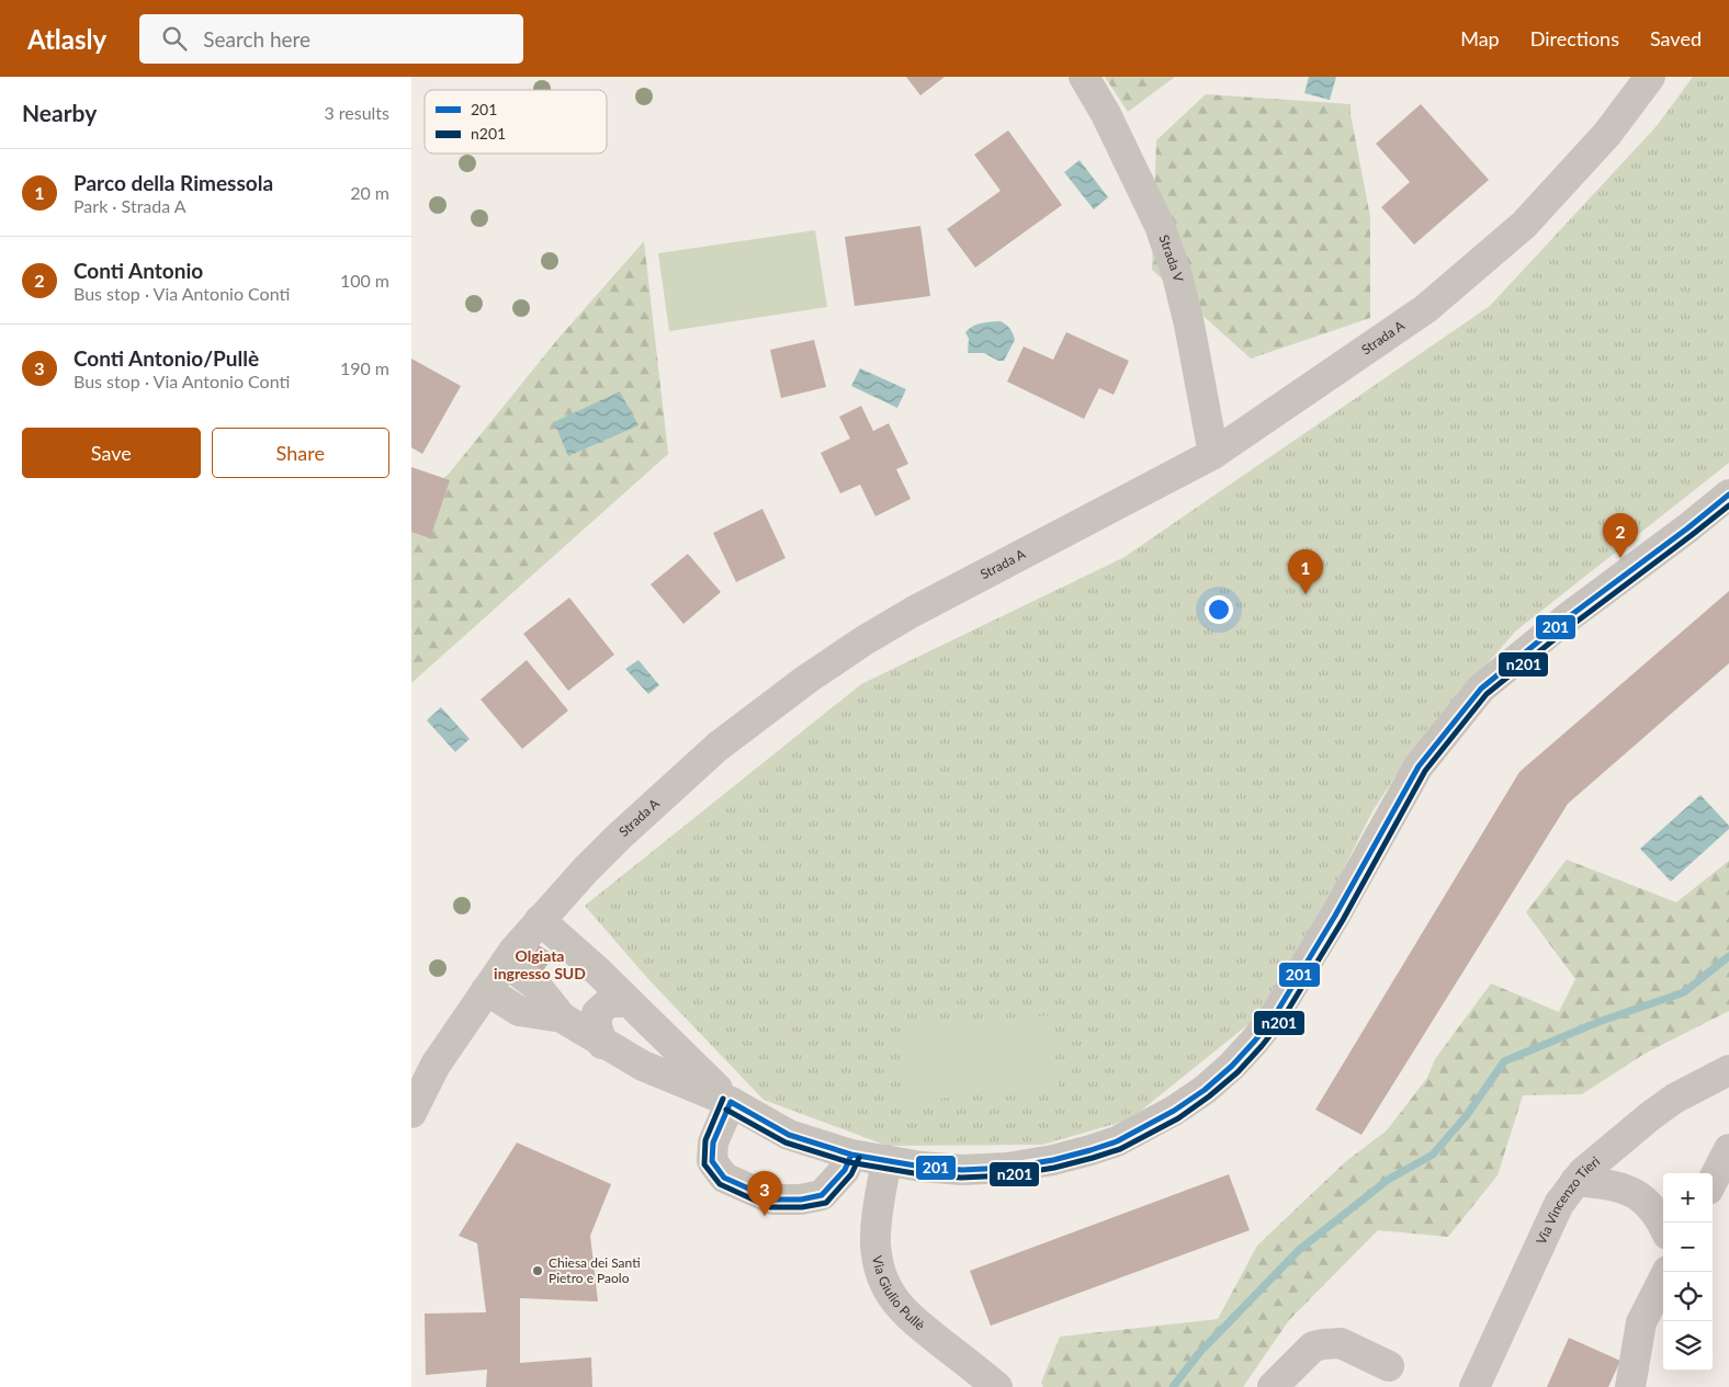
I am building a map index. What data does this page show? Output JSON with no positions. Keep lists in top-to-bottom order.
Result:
{
  "streets": {
    "street": [
      "Strada V",
      "Strada A",
      "Via Vincenzo Tieri",
      "Via Giulio Pullè"
    ]
  },
  "crossings": [
    ["Strada V", "Strada A"]
  ],
  "districts": ["Olgiata ingresso SUD"],
  "places": ["Chiesa dei Santi Pietro e Paolo"],
  "lines": ["transit line 201", "transit line n201"],
  "legend": ["201", "n201"],
  "page": {
    "header": "Atlasly",
    "search": "Search here",
    "nav": ["Map", "Directions", "Saved"],
    "heading": ["Nearby", "3 results"],
    "list": [
      {
        "mark": "1",
        "name": "Parco della Rimessola",
        "note": "Park · Strada A",
        "value": "20 m"
      },
      {
        "mark": "2",
        "name": "Conti Antonio",
        "note": "Bus stop · Via Antonio Conti",
        "value": "100 m"
      },
      {
        "mark": "3",
        "name": "Conti Antonio/Pullè",
        "note": "Bus stop · Via Antonio Conti",
        "value": "190 m"
      }
    ],
    "buttons": ["Save", "Share"],
    "pins": ["2", "1", "3"],
    "map_buttons": ["+", "−"]
  }
}
